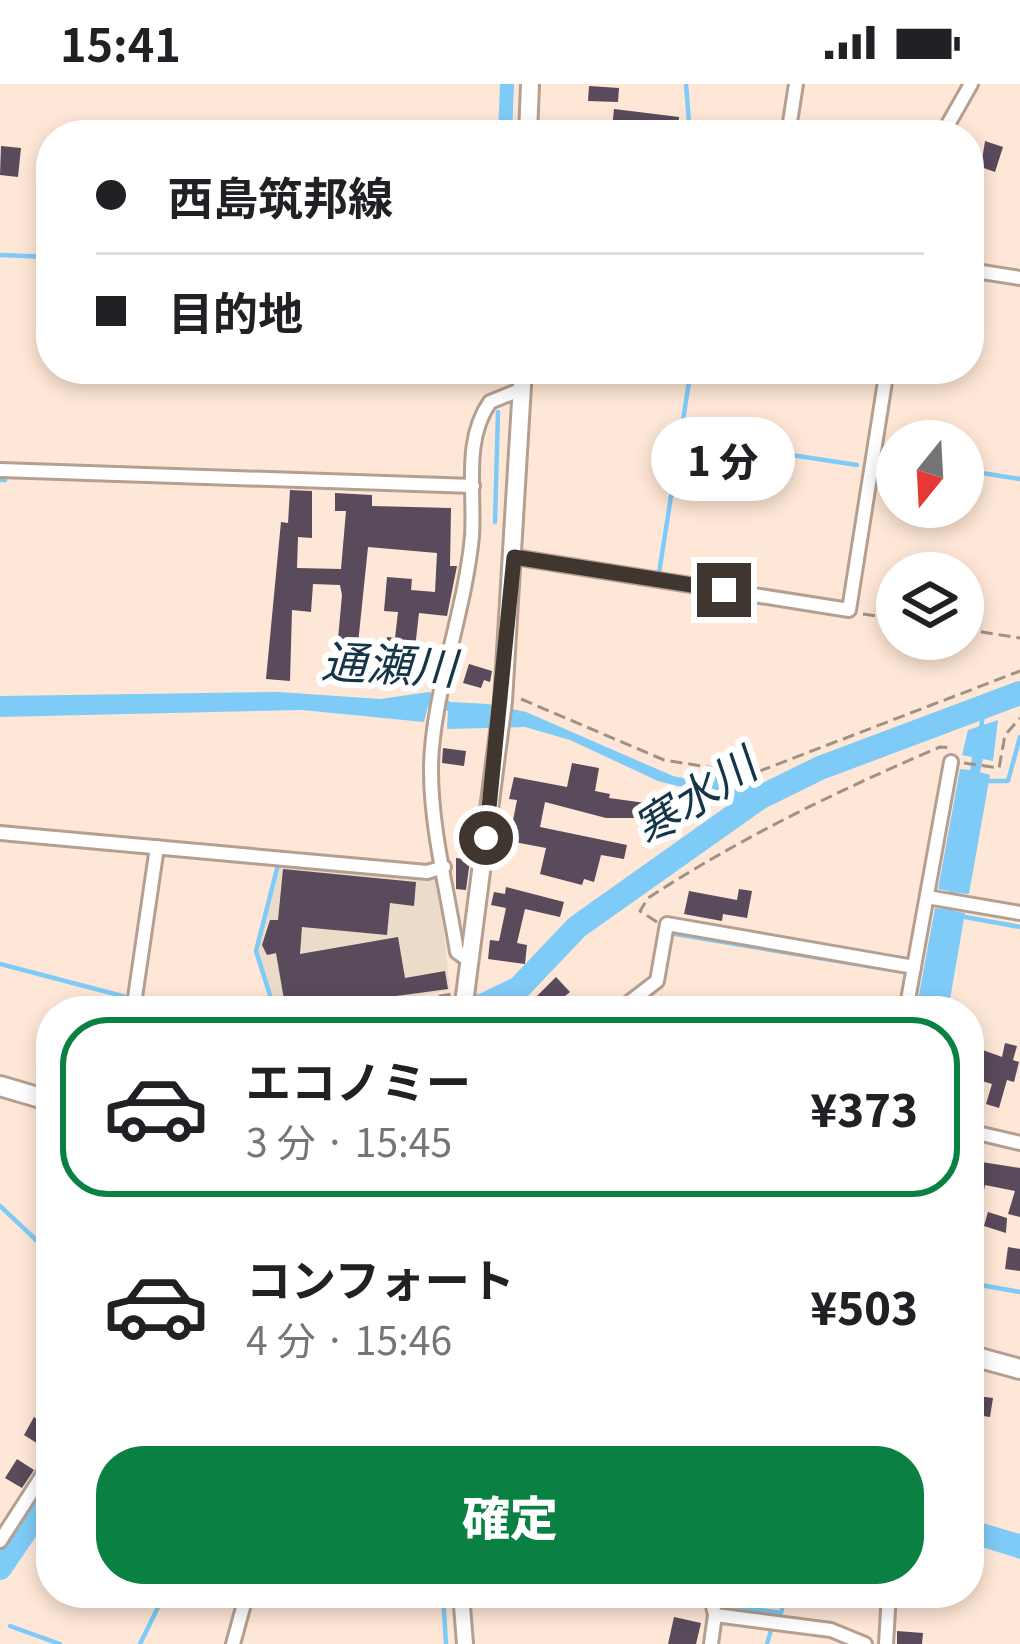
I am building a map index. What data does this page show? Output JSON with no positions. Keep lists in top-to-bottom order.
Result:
{
  "water": ["通瀬川", "寒水川"],
  "north": "bottom",
  "page": {
    "status": "15:41",
    "banner": ["西島筑邦線", "目的地"],
    "bubble": "1 分",
    "list": [
      {
        "name": "エコノミー",
        "note": "3 分 · 15:45",
        "value": "¥373"
      },
      {
        "name": "コンフォート",
        "note": "4 分 · 15:46",
        "value": "¥503"
      }
    ],
    "buttons": "確定"
  }
}
